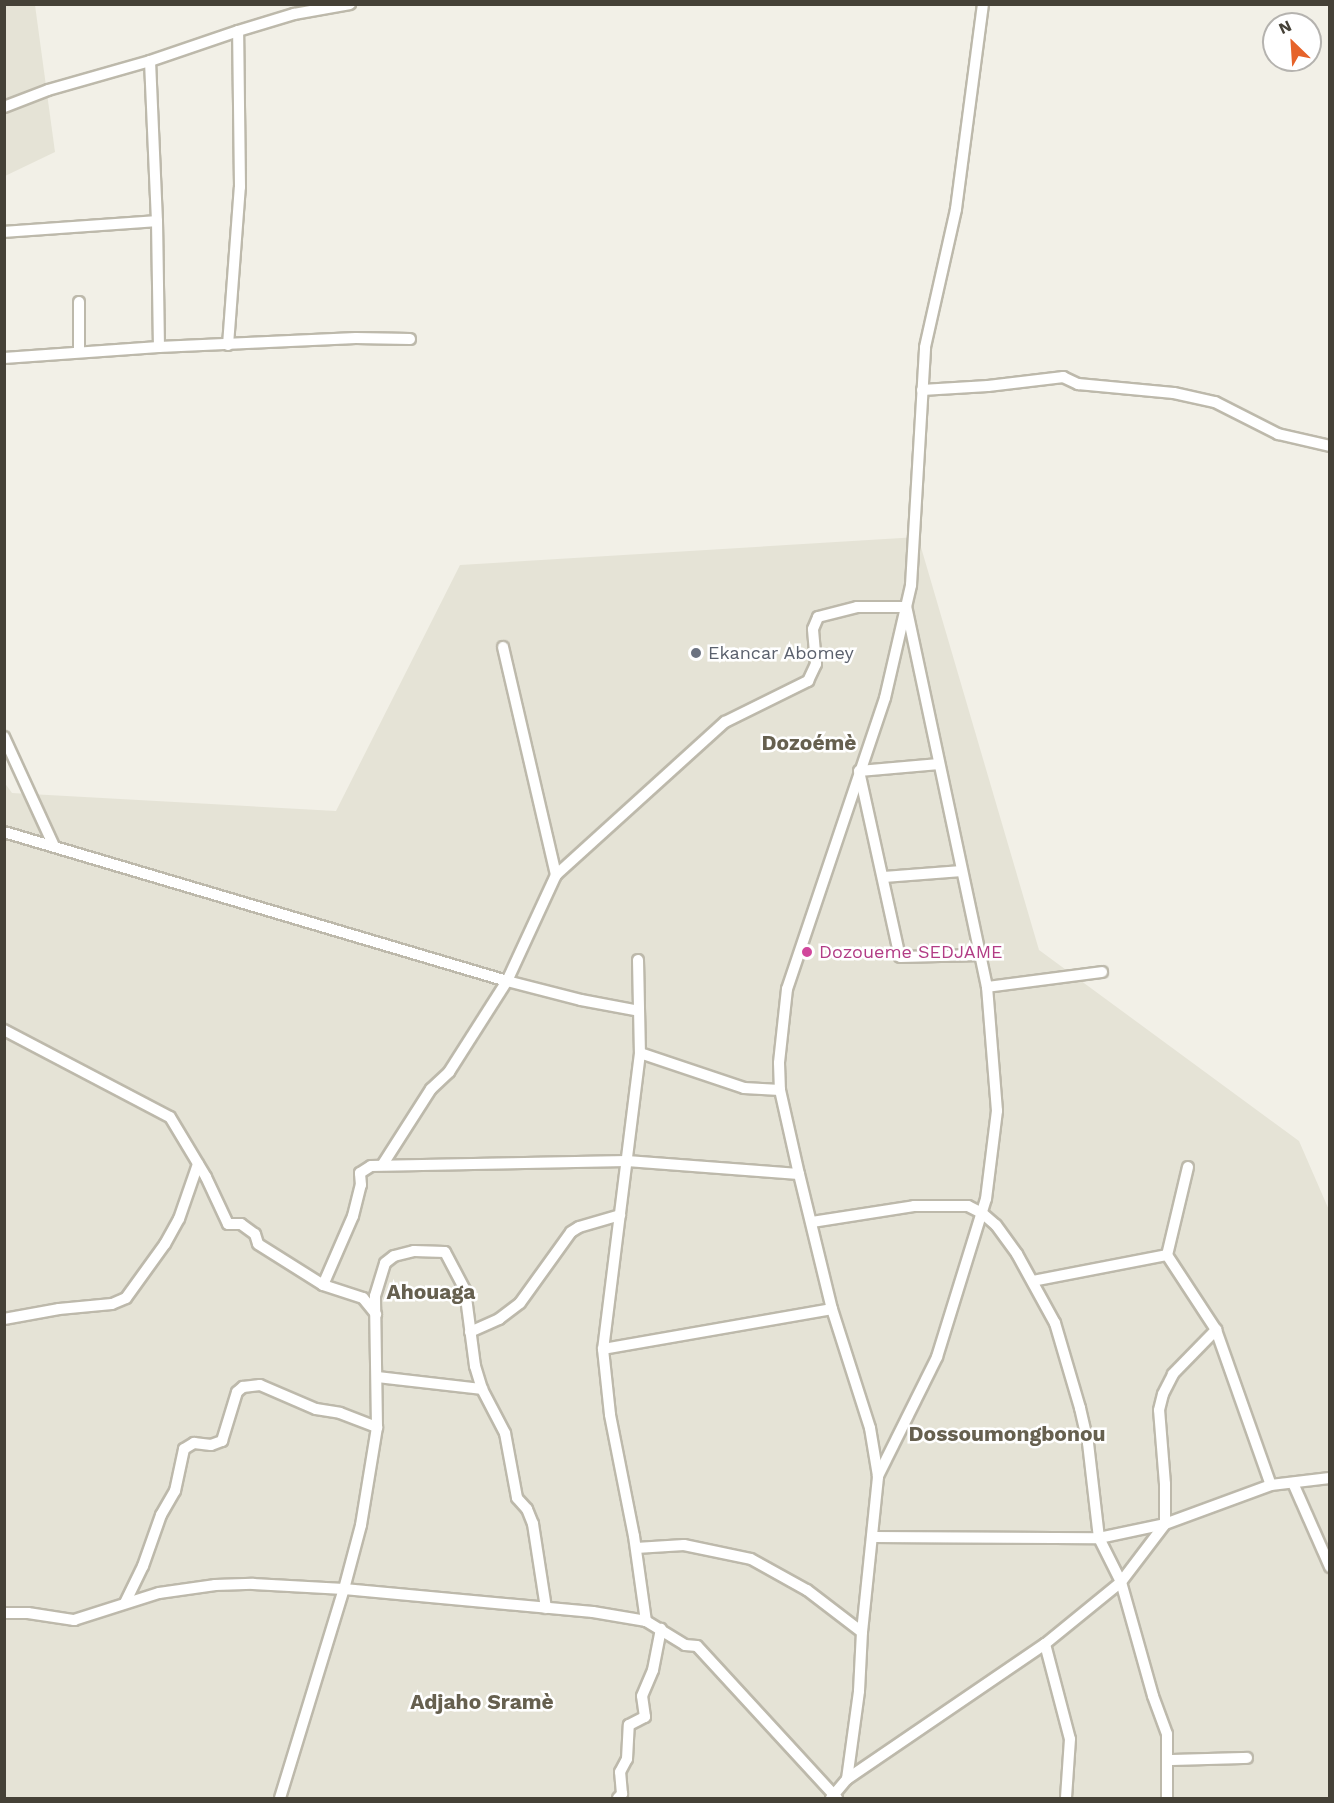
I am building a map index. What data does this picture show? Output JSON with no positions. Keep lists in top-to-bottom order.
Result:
{
  "districts": [
    "Dozoémè",
    "Ahouaga",
    "Dossoumongbonou",
    "Adjaho Sramè"
  ],
  "places": ["Ekancar Abomey", "Dozoueme SEDJAME"],
  "north": "top left"
}
